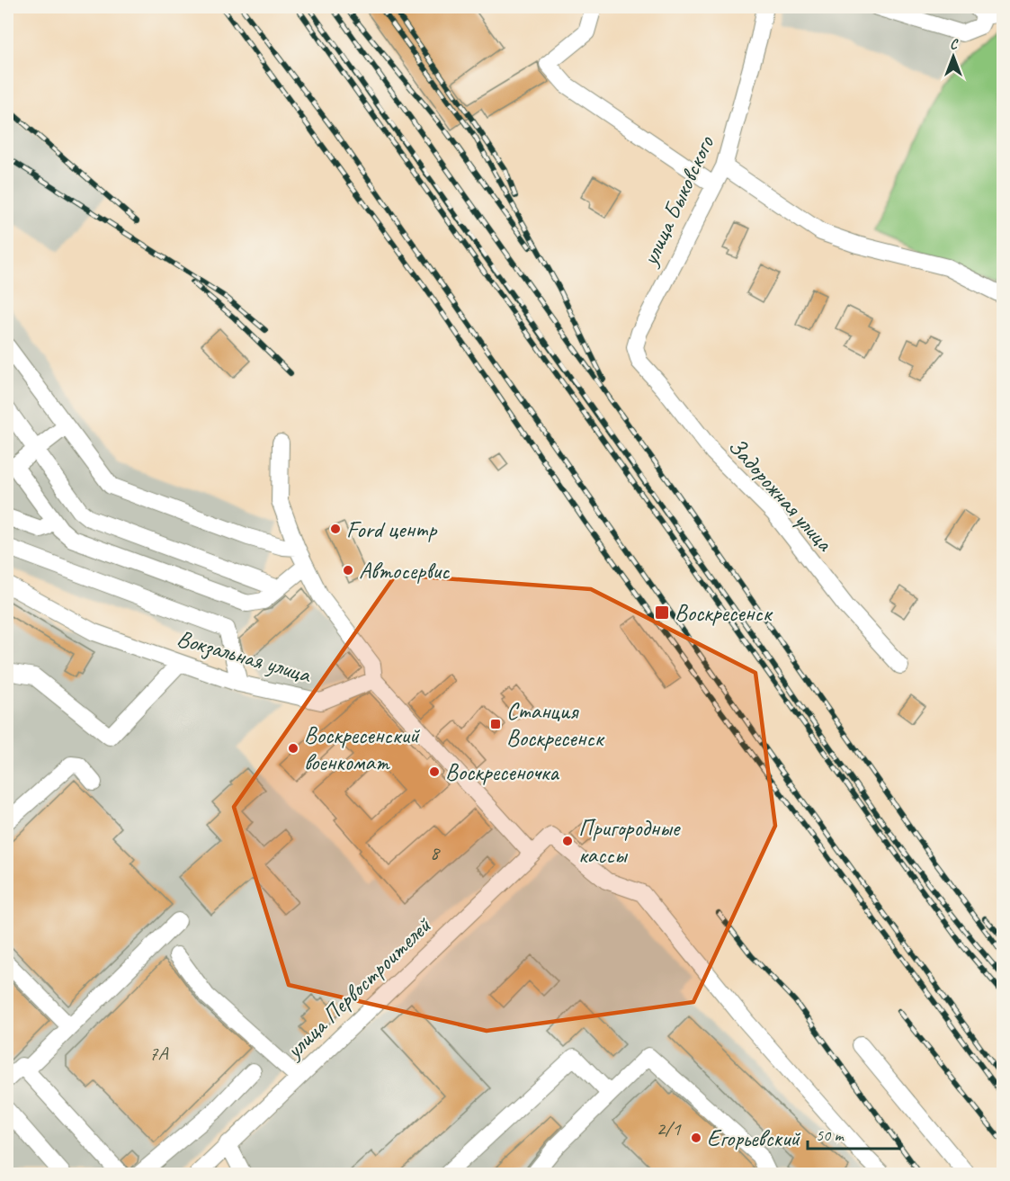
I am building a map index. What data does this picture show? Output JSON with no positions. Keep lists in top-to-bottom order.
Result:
{
  "streets": {
    "street": [
      "улица Быковского",
      "Задорожная улица",
      "Вокзальная улица",
      "улица Первостроителей"
    ]
  },
  "crossings": [
    ["улица Быковского", "Задорожная улица"]
  ],
  "places": {
    "other": [
      "Ford центр",
      "Автосервис",
      "Воскресенский военкомат",
      "Воскресеночка",
      "Пригородные кассы",
      "Егорьевский"
    ],
    "transit": ["Воскресенск", "Станция Воскресенск"]
  },
  "house_numbers": ["8", "7А", "2/1"],
  "scale_bar": "50 m",
  "north": "top"
}
